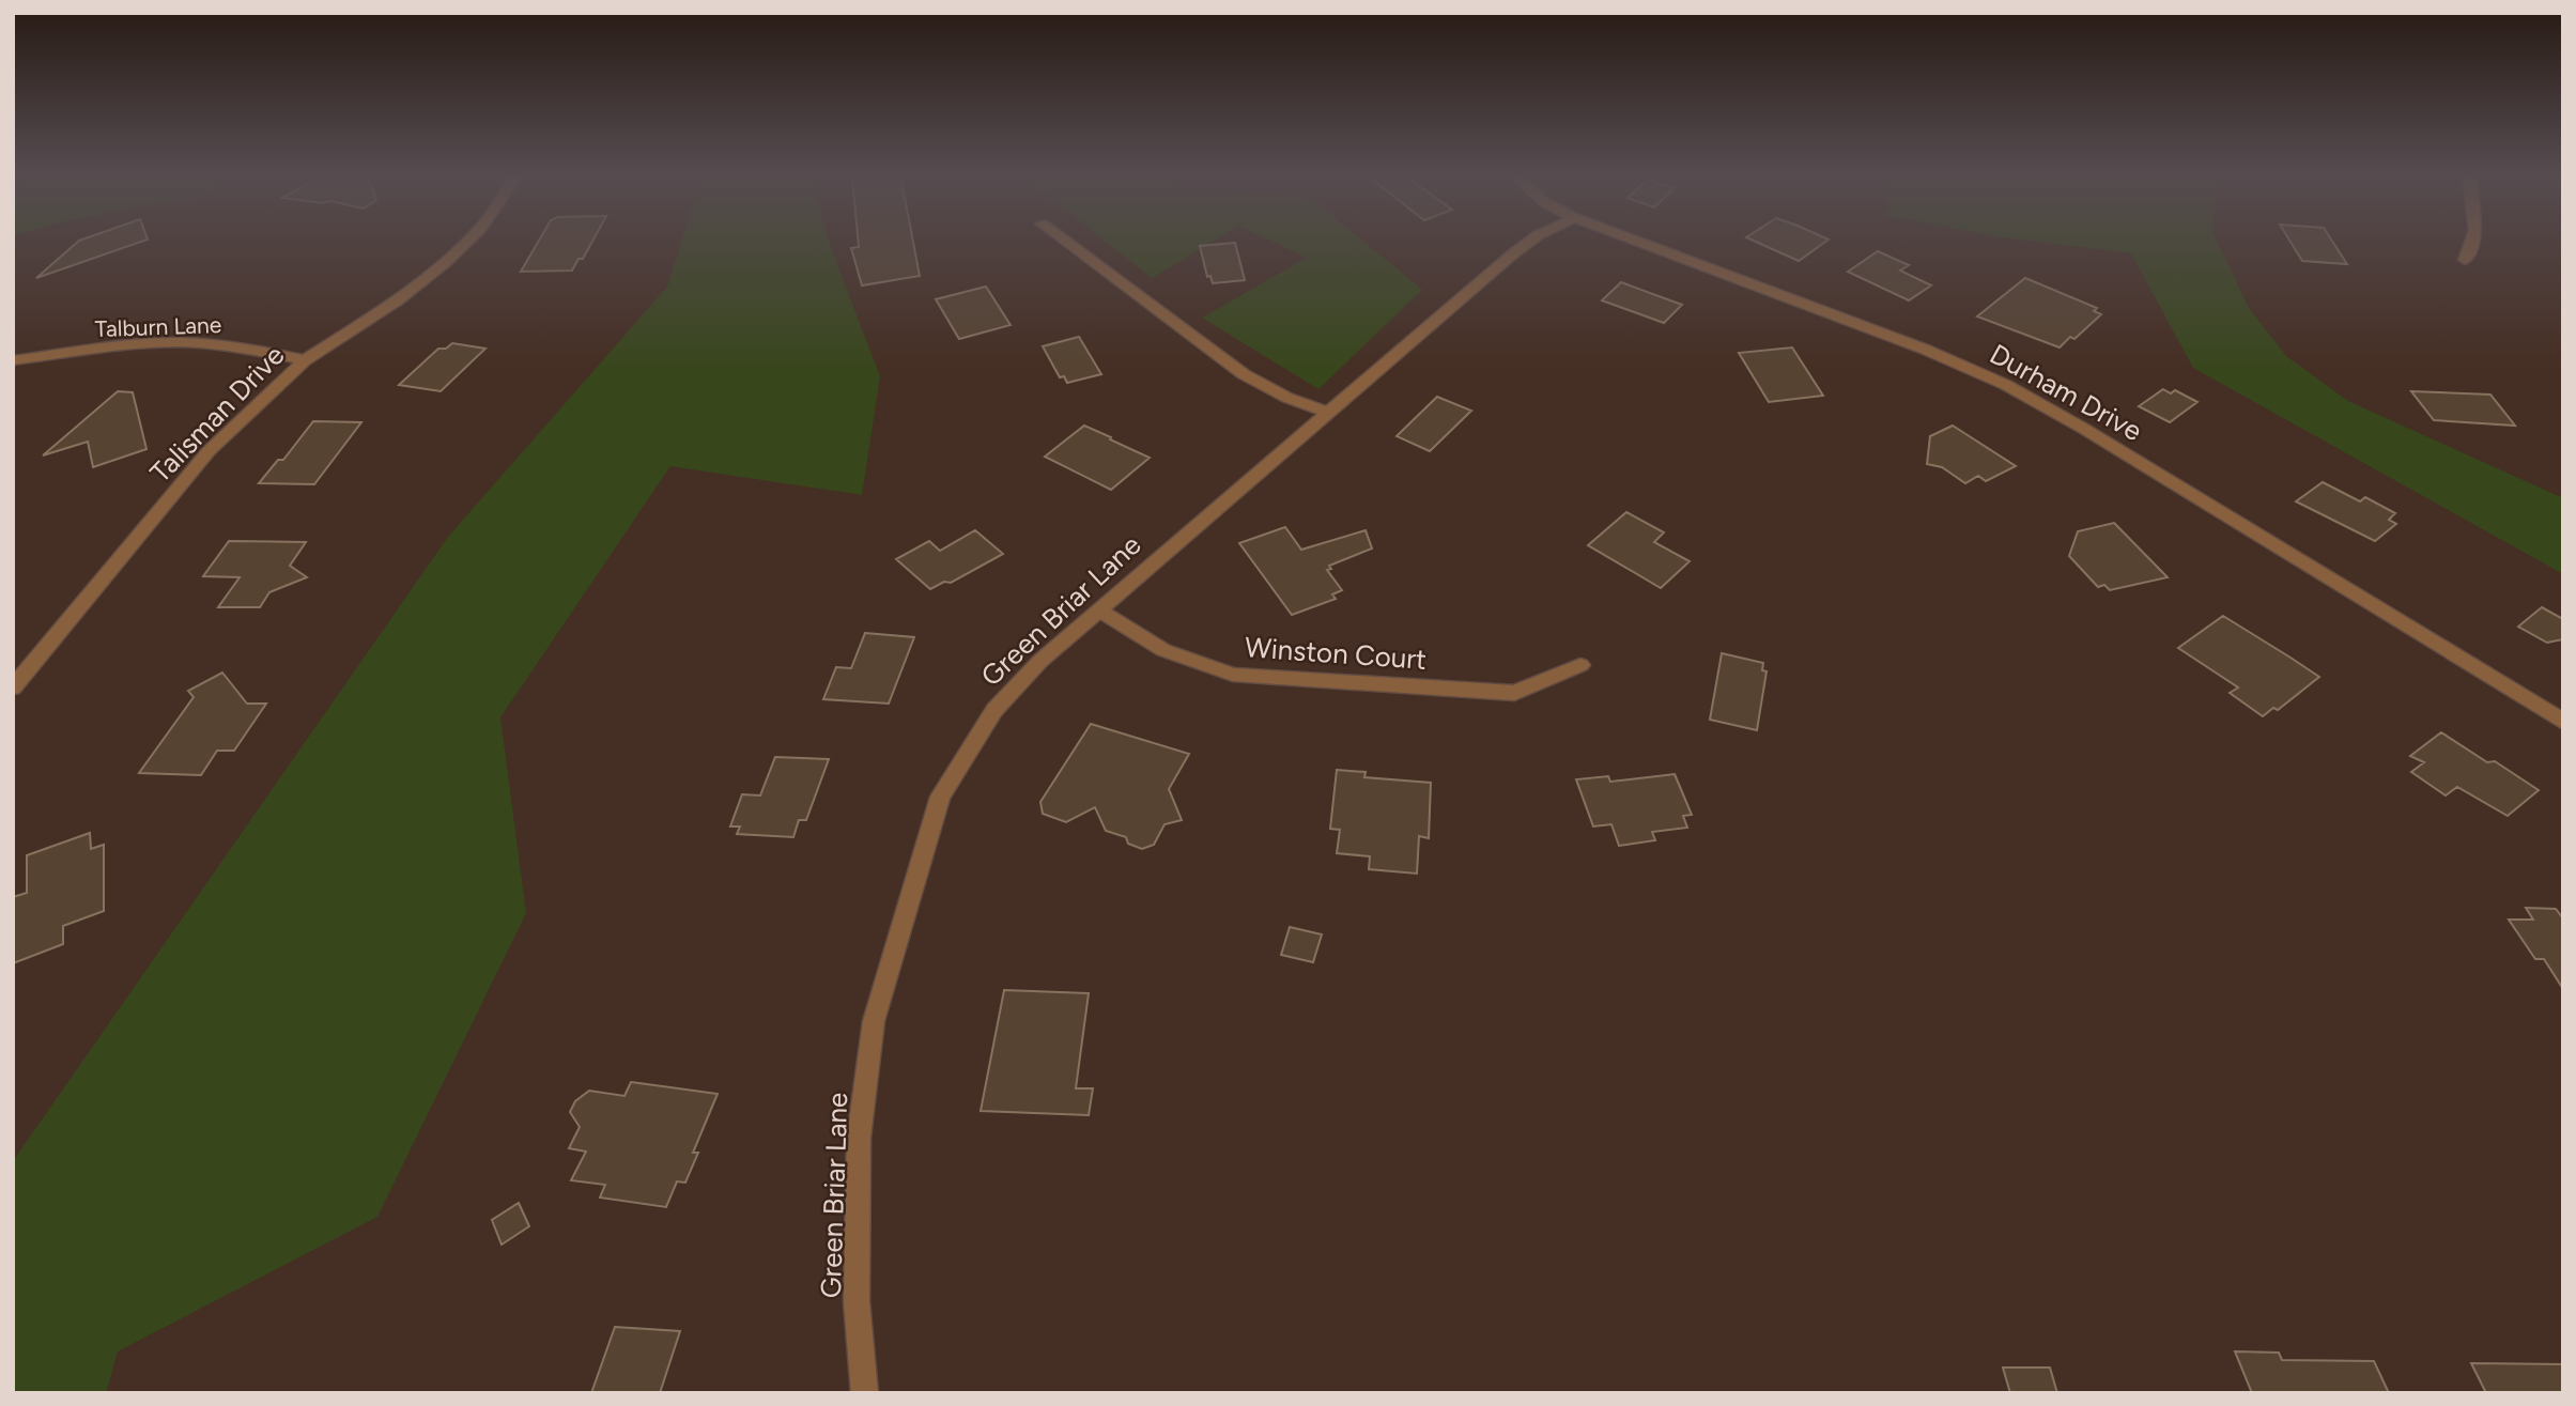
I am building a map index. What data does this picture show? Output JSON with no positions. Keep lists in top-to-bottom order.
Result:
{
  "streets": {
    "street": [
      "Talburn Lane",
      "Durham Drive",
      "Talisman Drive",
      "Green Briar Lane",
      "Winston Court"
    ]
  },
  "crossings": [
    ["Talburn Lane", "Talisman Drive"],
    ["Green Briar Lane", "Winston Court"]
  ]
}
